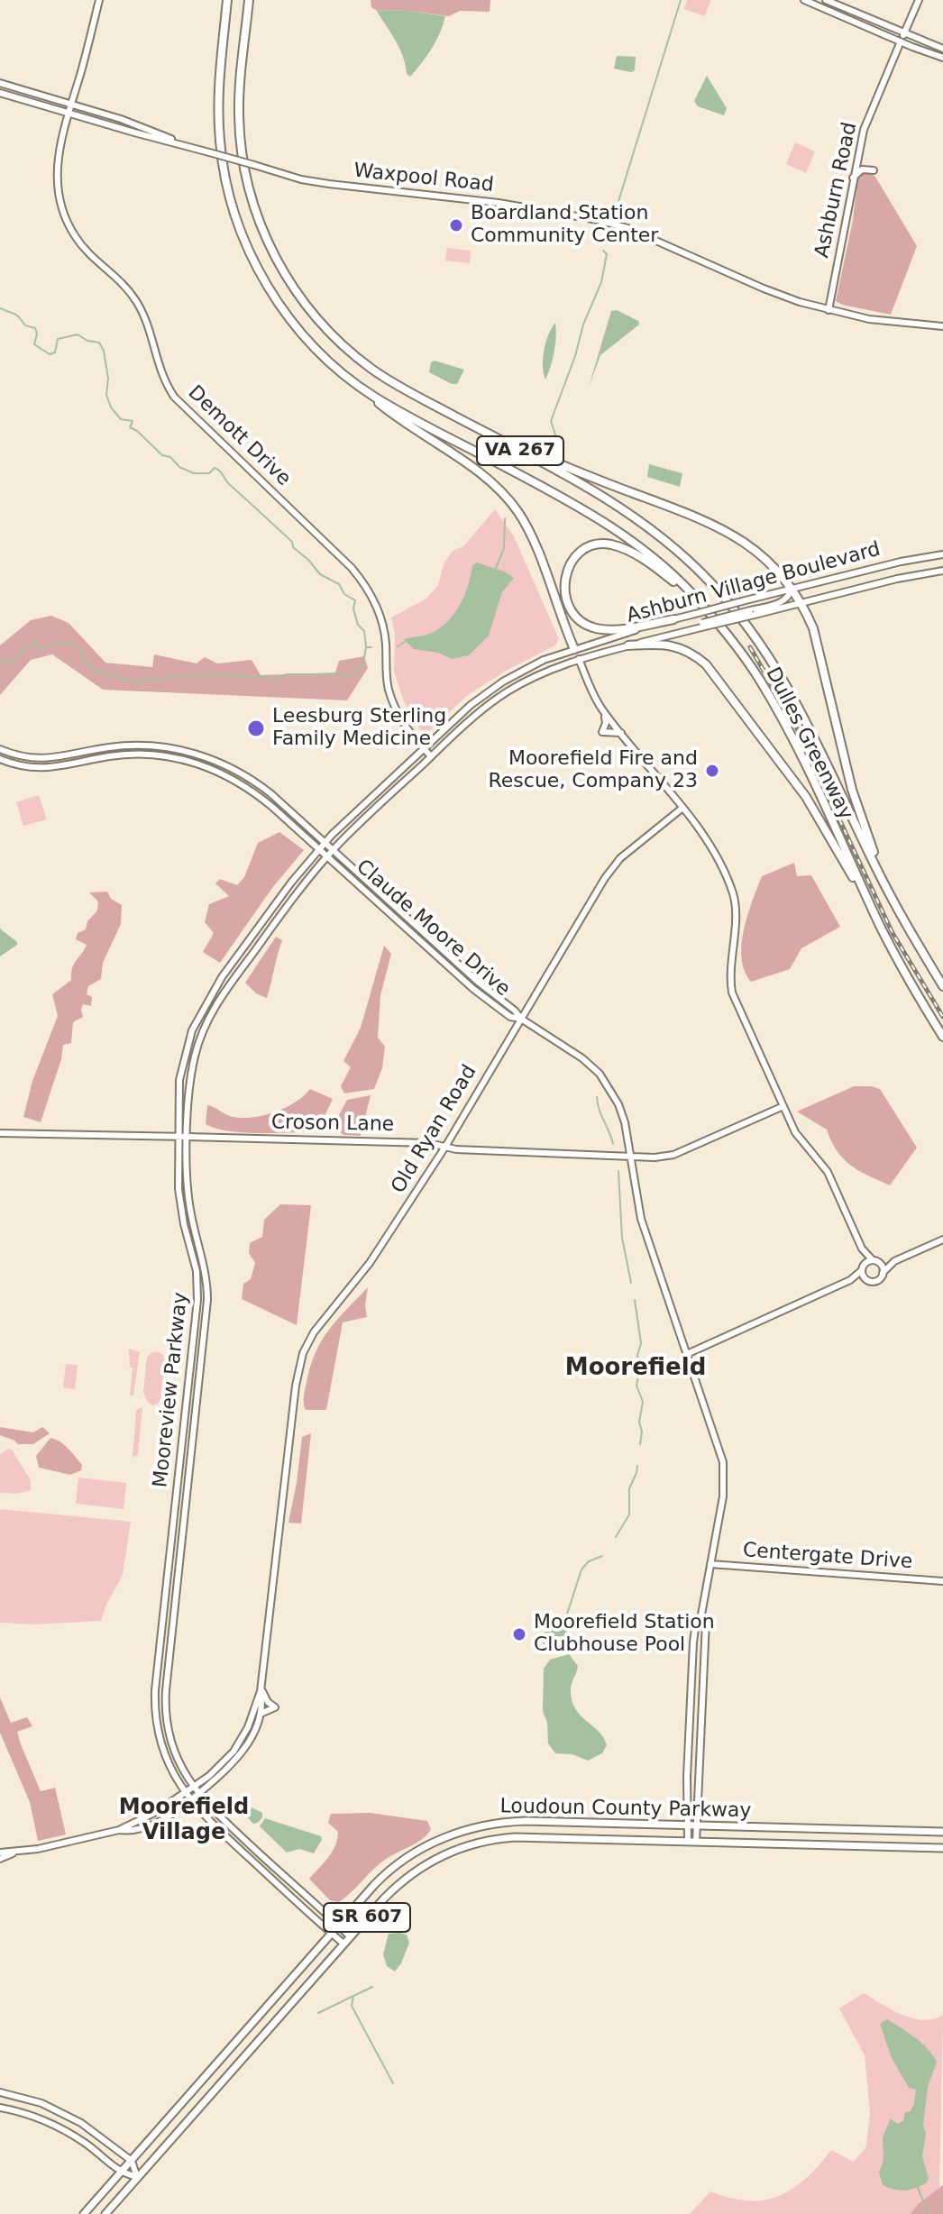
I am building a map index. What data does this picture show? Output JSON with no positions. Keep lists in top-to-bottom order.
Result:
{
  "streets": {
    "highway": ["VA 267", "Dulles Greenway"],
    "main road": ["Loudoun County Parkway", "SR 607"],
    "street": [
      "Waxpool Road",
      "Ashburn Road",
      "Demott Drive",
      "Ashburn Village Boulevard",
      "Claude Moore Drive",
      "Croson Lane",
      "Old Ryan Road",
      "Mooreview Parkway",
      "Centergate Drive"
    ]
  },
  "crossings": [
    ["Waxpool Road", "Ashburn Road"],
    ["Waxpool Road", "Demott Drive"],
    ["Demott Drive", "Mooreview Parkway"],
    ["Ashburn Village Boulevard", "Mooreview Parkway"],
    ["Claude Moore Drive", "Croson Lane"],
    ["Claude Moore Drive", "Old Ryan Road"],
    ["Claude Moore Drive", "Mooreview Parkway"],
    ["Claude Moore Drive", "Centergate Drive"],
    ["Claude Moore Drive", "Loudoun County Parkway"],
    ["Croson Lane", "Old Ryan Road"],
    ["Croson Lane", "Mooreview Parkway"],
    ["Old Ryan Road", "Mooreview Parkway"],
    ["Mooreview Parkway", "Loudoun County Parkway"]
  ],
  "districts": ["Moorefield", "Moorefield Village"],
  "places": [
    "Boardland Station Community Center",
    "Leesburg Sterling Family Medicine",
    "Moorefield Fire and Rescue, Company 23",
    "Moorefield Station Clubhouse Pool"
  ]
}
